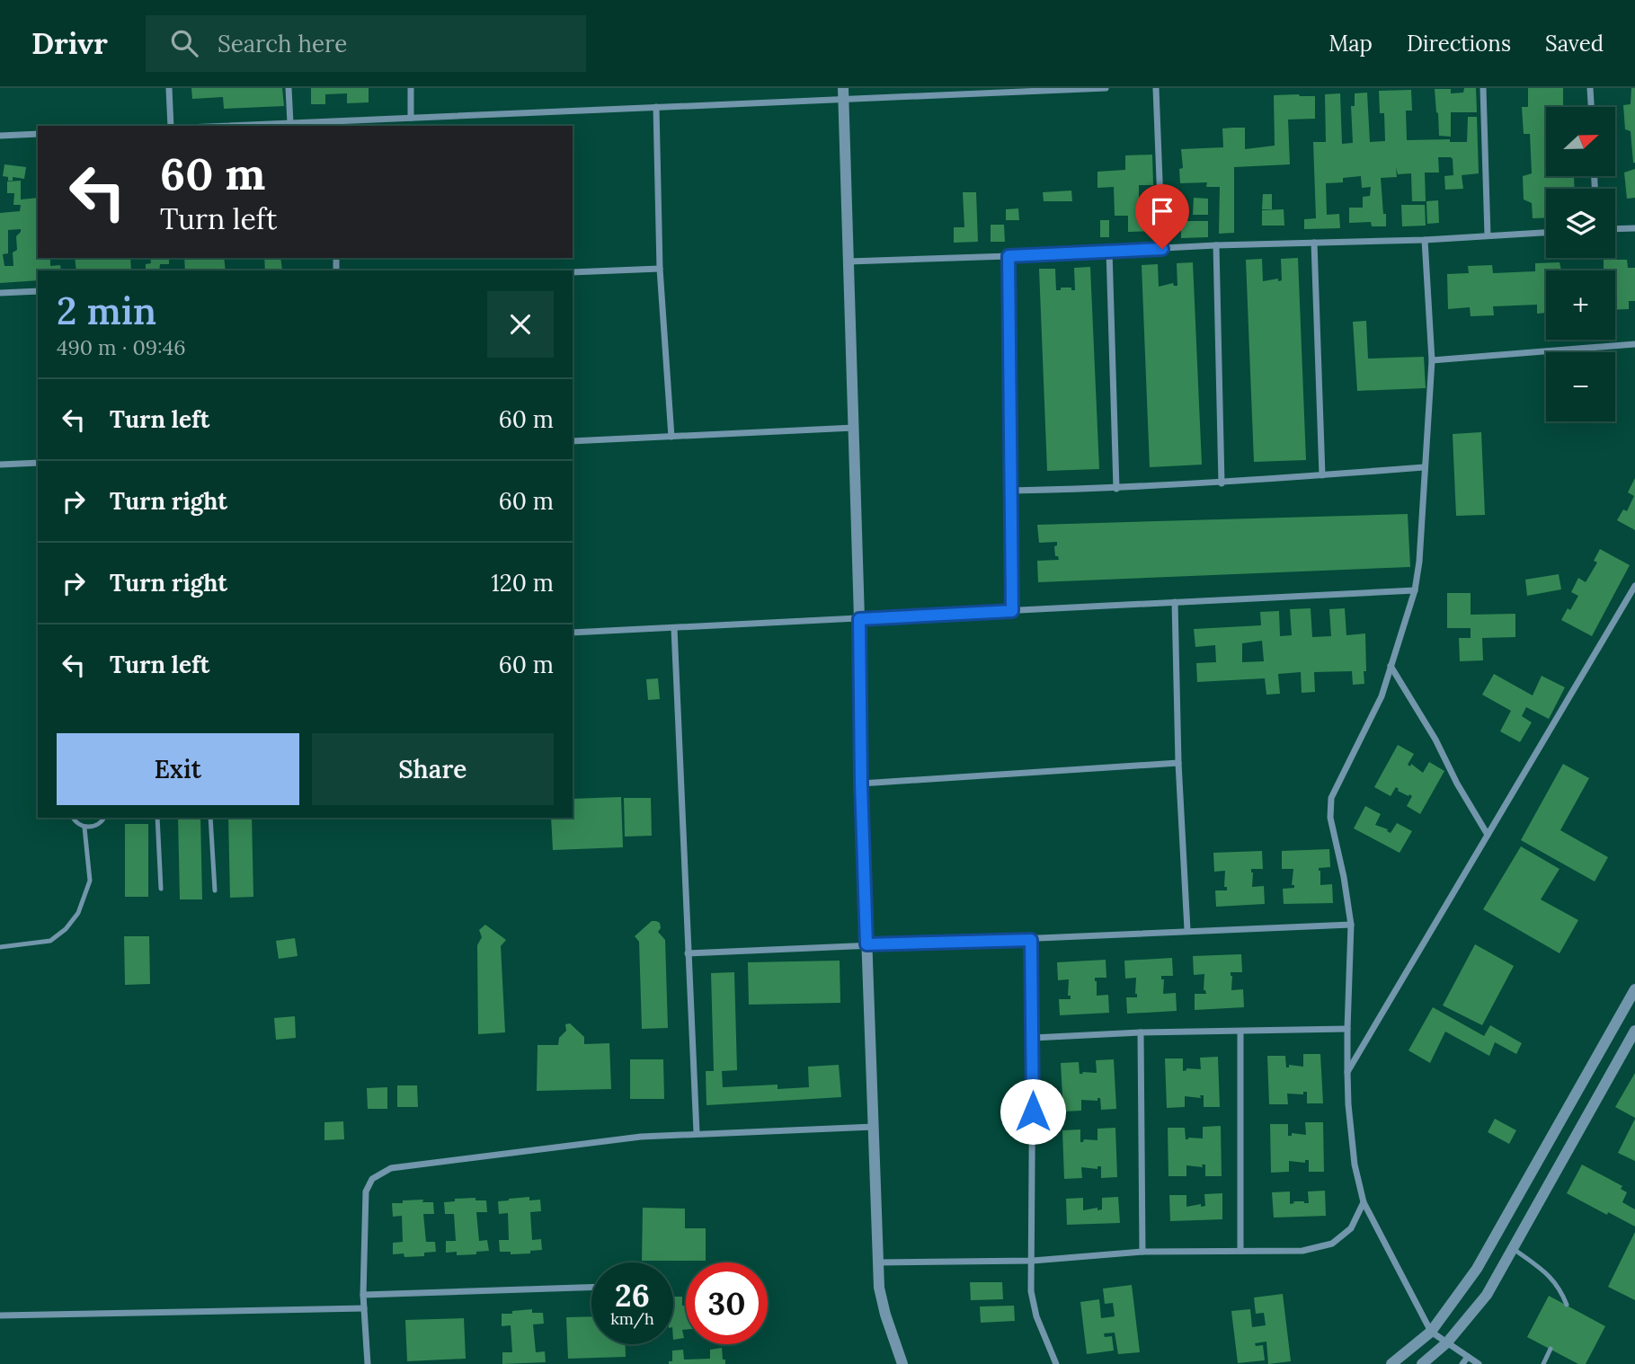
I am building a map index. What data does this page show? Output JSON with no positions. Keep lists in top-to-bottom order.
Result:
{
  "north": "right",
  "page": {
    "header": "Drivr",
    "search": "Search here",
    "nav": ["Map", "Directions", "Saved"],
    "map_buttons": ["+", "−"],
    "turn": ["60 m", "Turn left"],
    "heading": ["2 min", "490 m · 09:46"],
    "list": [
      {
        "name": "Turn left",
        "value": "60 m"
      },
      {
        "name": "Turn right",
        "value": "60 m"
      },
      {
        "name": "Turn right",
        "value": "120 m"
      },
      {
        "name": "Turn left",
        "value": "60 m"
      }
    ],
    "buttons": ["Exit", "Share"],
    "speed": "26 km/h",
    "limit": "30"
  }
}
